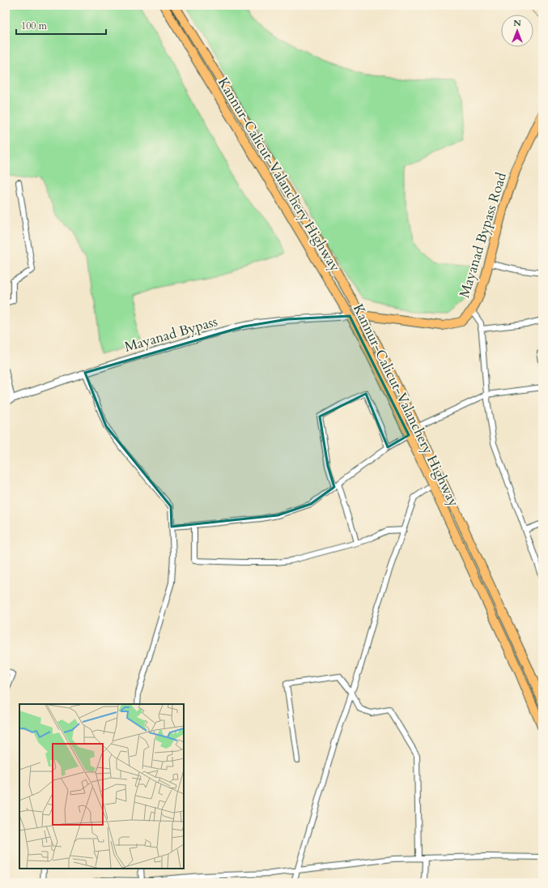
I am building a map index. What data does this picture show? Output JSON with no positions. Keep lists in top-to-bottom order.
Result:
{
  "streets": {
    "main road": ["Kannur-Calicut-Valanchery Highway", "Mayanad Bypass Road"],
    "street": ["Mayanad Bypass"]
  },
  "crossings": [
    ["Kannur-Calicut-Valanchery Highway", "Mayanad Bypass Road"],
    ["Kannur-Calicut-Valanchery Highway", "Mayanad Bypass"]
  ],
  "scale_bar": "100 m",
  "north": "top"
}
